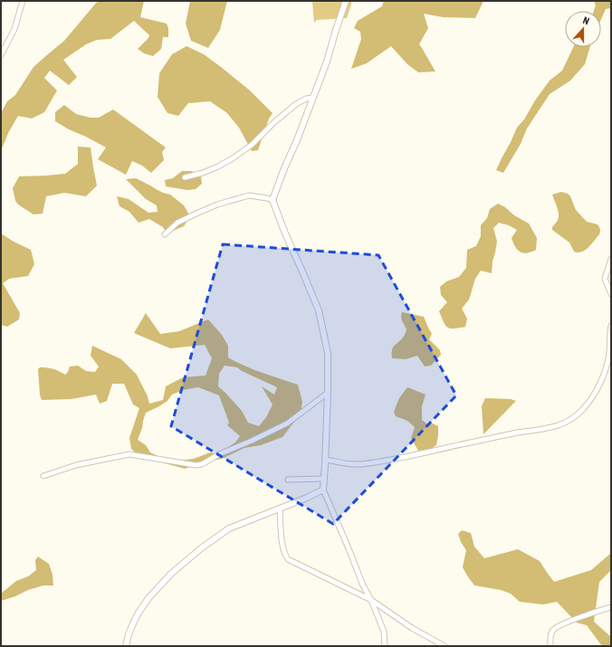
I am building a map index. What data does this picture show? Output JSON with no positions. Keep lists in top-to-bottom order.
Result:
{
  "north": "top"
}
